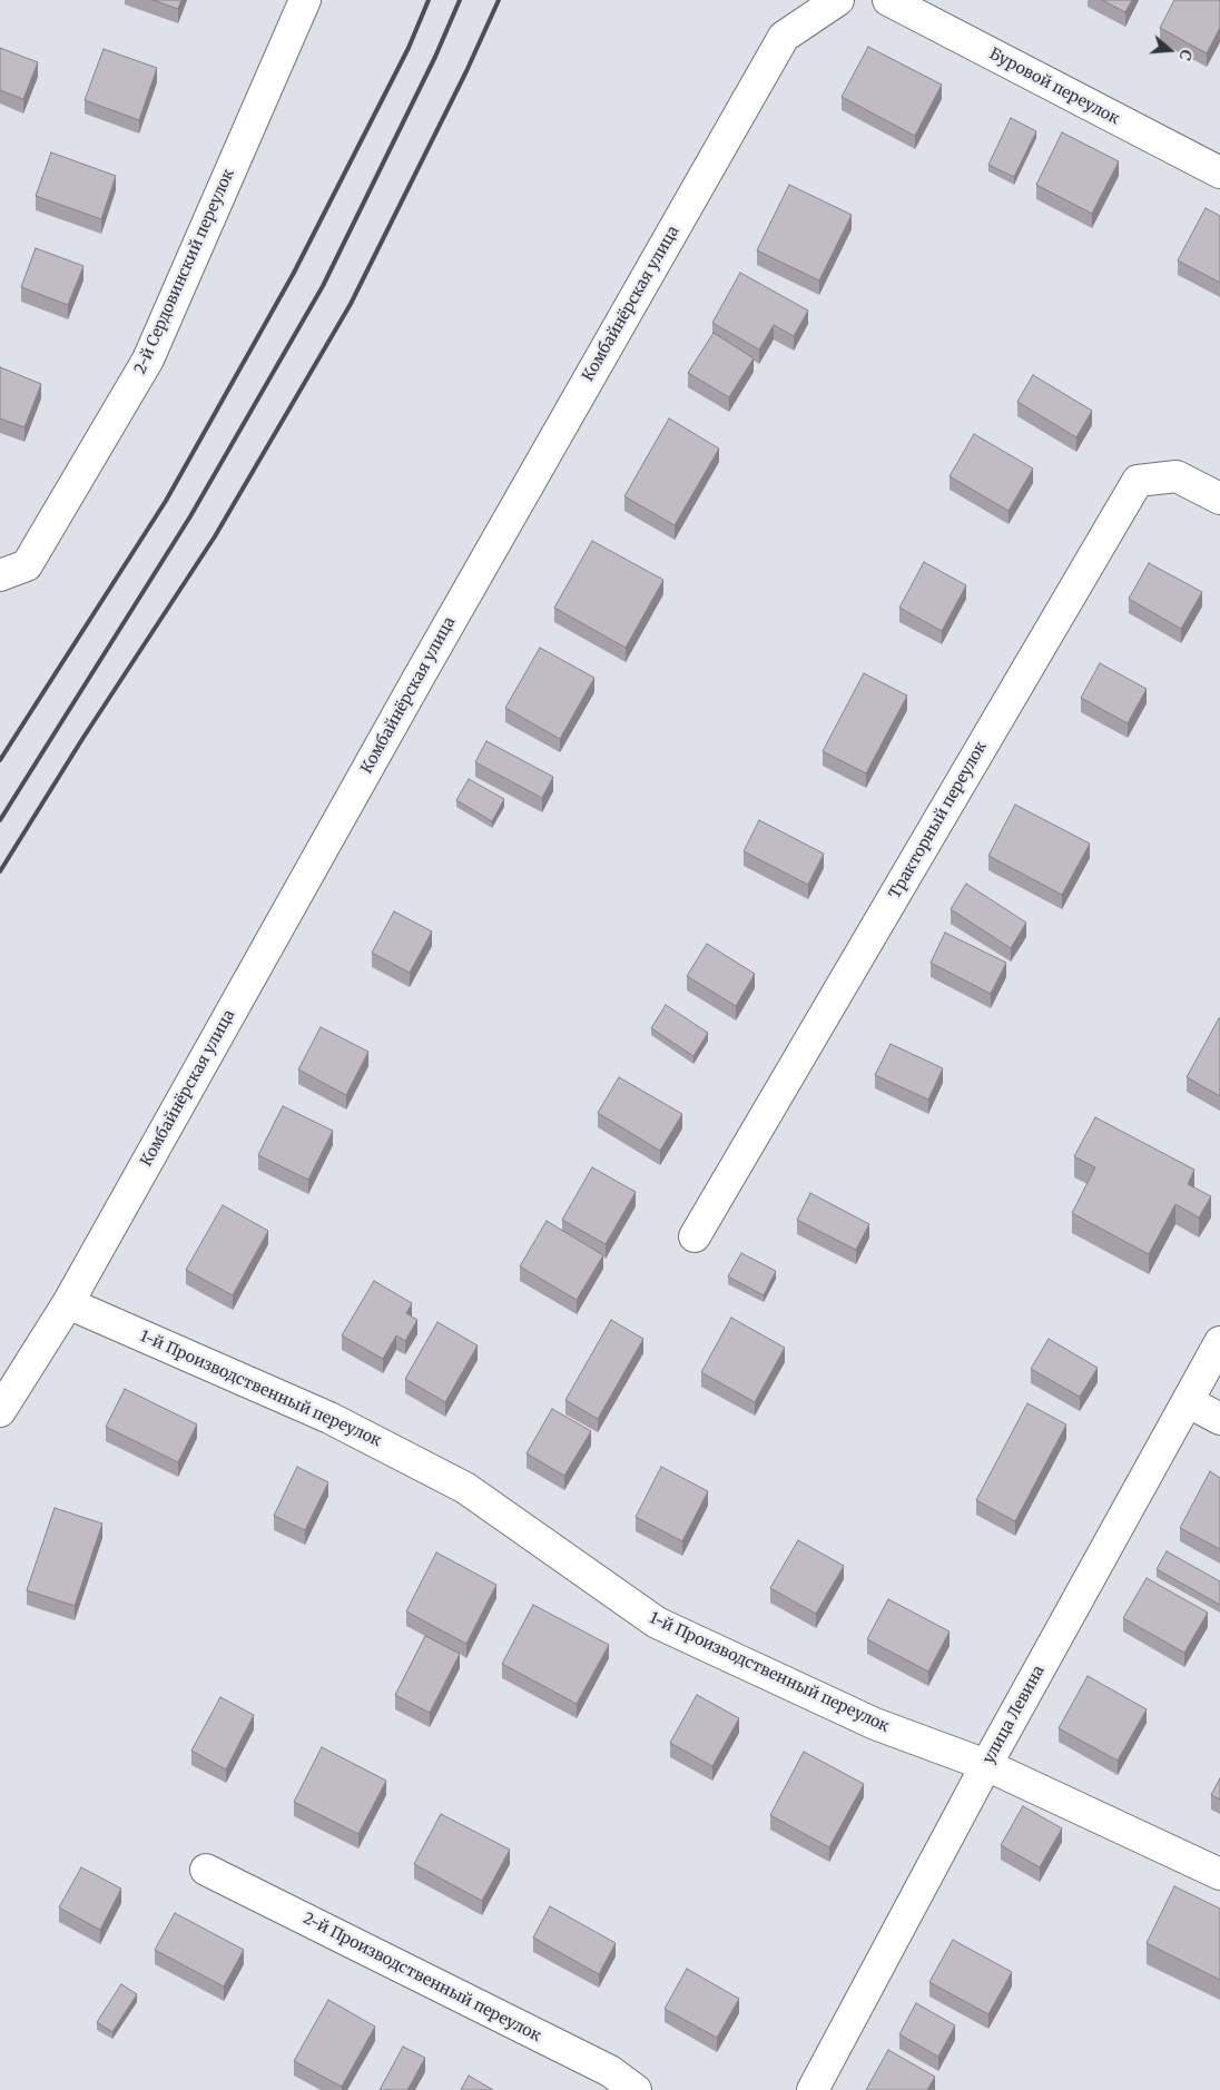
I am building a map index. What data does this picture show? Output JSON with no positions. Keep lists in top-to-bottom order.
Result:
{
  "streets": {
    "street": [
      "Буровой переулок",
      "2-й Сердовинский переулок",
      "Комбайнёрская улица",
      "Тракторный переулок",
      "1-й Производственный переулок",
      "улица Левина",
      "2-й Производственный переулок"
    ]
  },
  "crossings": [
    ["Комбайнёрская улица", "1-й Производственный переулок"],
    ["1-й Производственный переулок", "улица Левина"]
  ],
  "north": "right"
}
